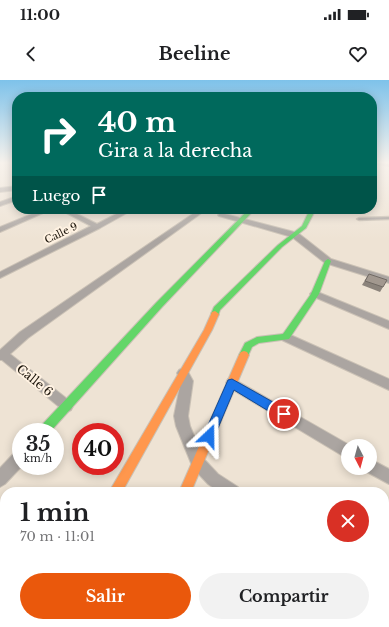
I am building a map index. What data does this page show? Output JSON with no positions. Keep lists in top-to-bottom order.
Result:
{
  "streets": {
    "street": ["Calle 9", "Calle 6"]
  },
  "north": "bottom",
  "page": {
    "status": "11:00",
    "header": "Beeline",
    "turn": ["40 m", "Gira a la derecha"],
    "then": "Luego",
    "speed": "35 km/h",
    "limit": "40",
    "heading": ["1 min", "70 m · 11:01"],
    "buttons": ["Salir", "Compartir"]
  }
}
